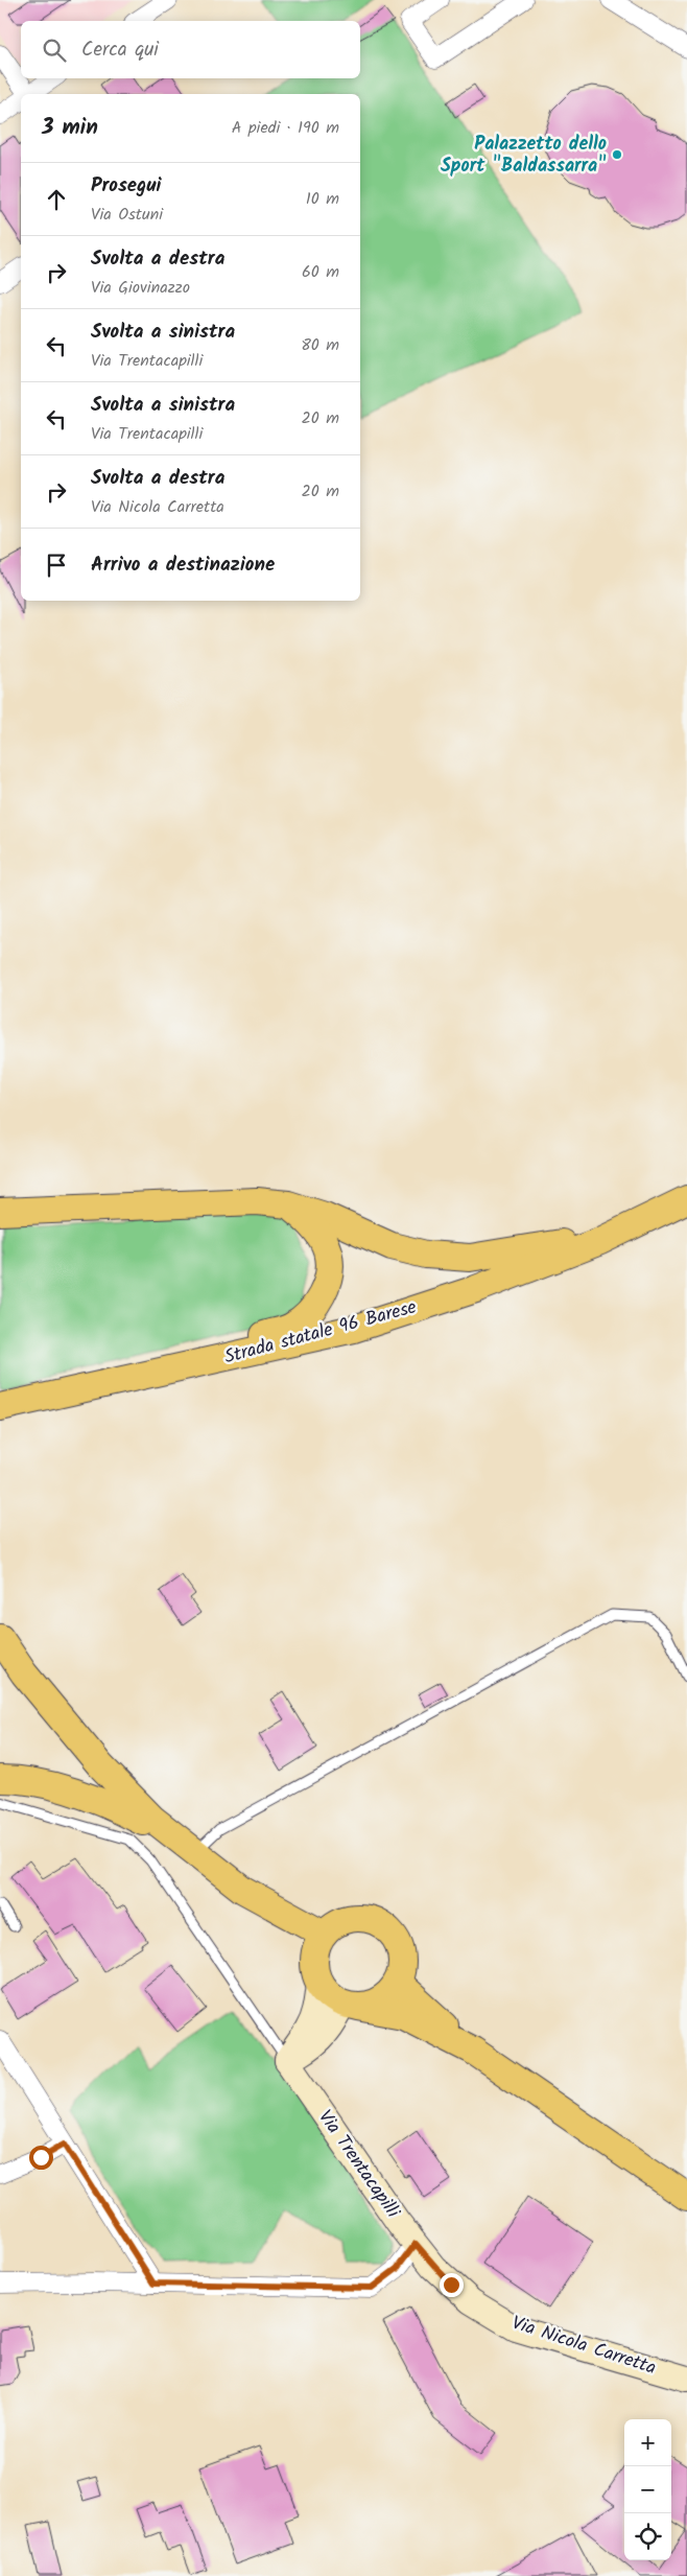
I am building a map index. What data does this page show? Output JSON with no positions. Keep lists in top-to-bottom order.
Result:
{
  "streets": {
    "main road": ["Strada statale 96 Barese"],
    "street": ["Via Trentacapilli", "Via Nicola Carretta"]
  },
  "crossings": [
    ["Via Trentacapilli", "Via Nicola Carretta"]
  ],
  "places": ["Palazzetto dello Sport \"Baldassarra\""],
  "page": {
    "search": "Cerca qui",
    "heading": ["3 min", "A piedi · 190 m"],
    "list": [
      ["Prosegui", "Via Ostuni", "10 m"],
      ["Svolta a destra", "Via Giovinazzo", "60 m"],
      ["Svolta a sinistra", "Via Trentacapilli", "80 m"],
      ["Svolta a sinistra", "Via Trentacapilli", "20 m"],
      ["Svolta a destra", "Via Nicola Carretta", "20 m"],
      "Arrivo a destinazione"
    ],
    "map_buttons": ["+", "−"]
  }
}
